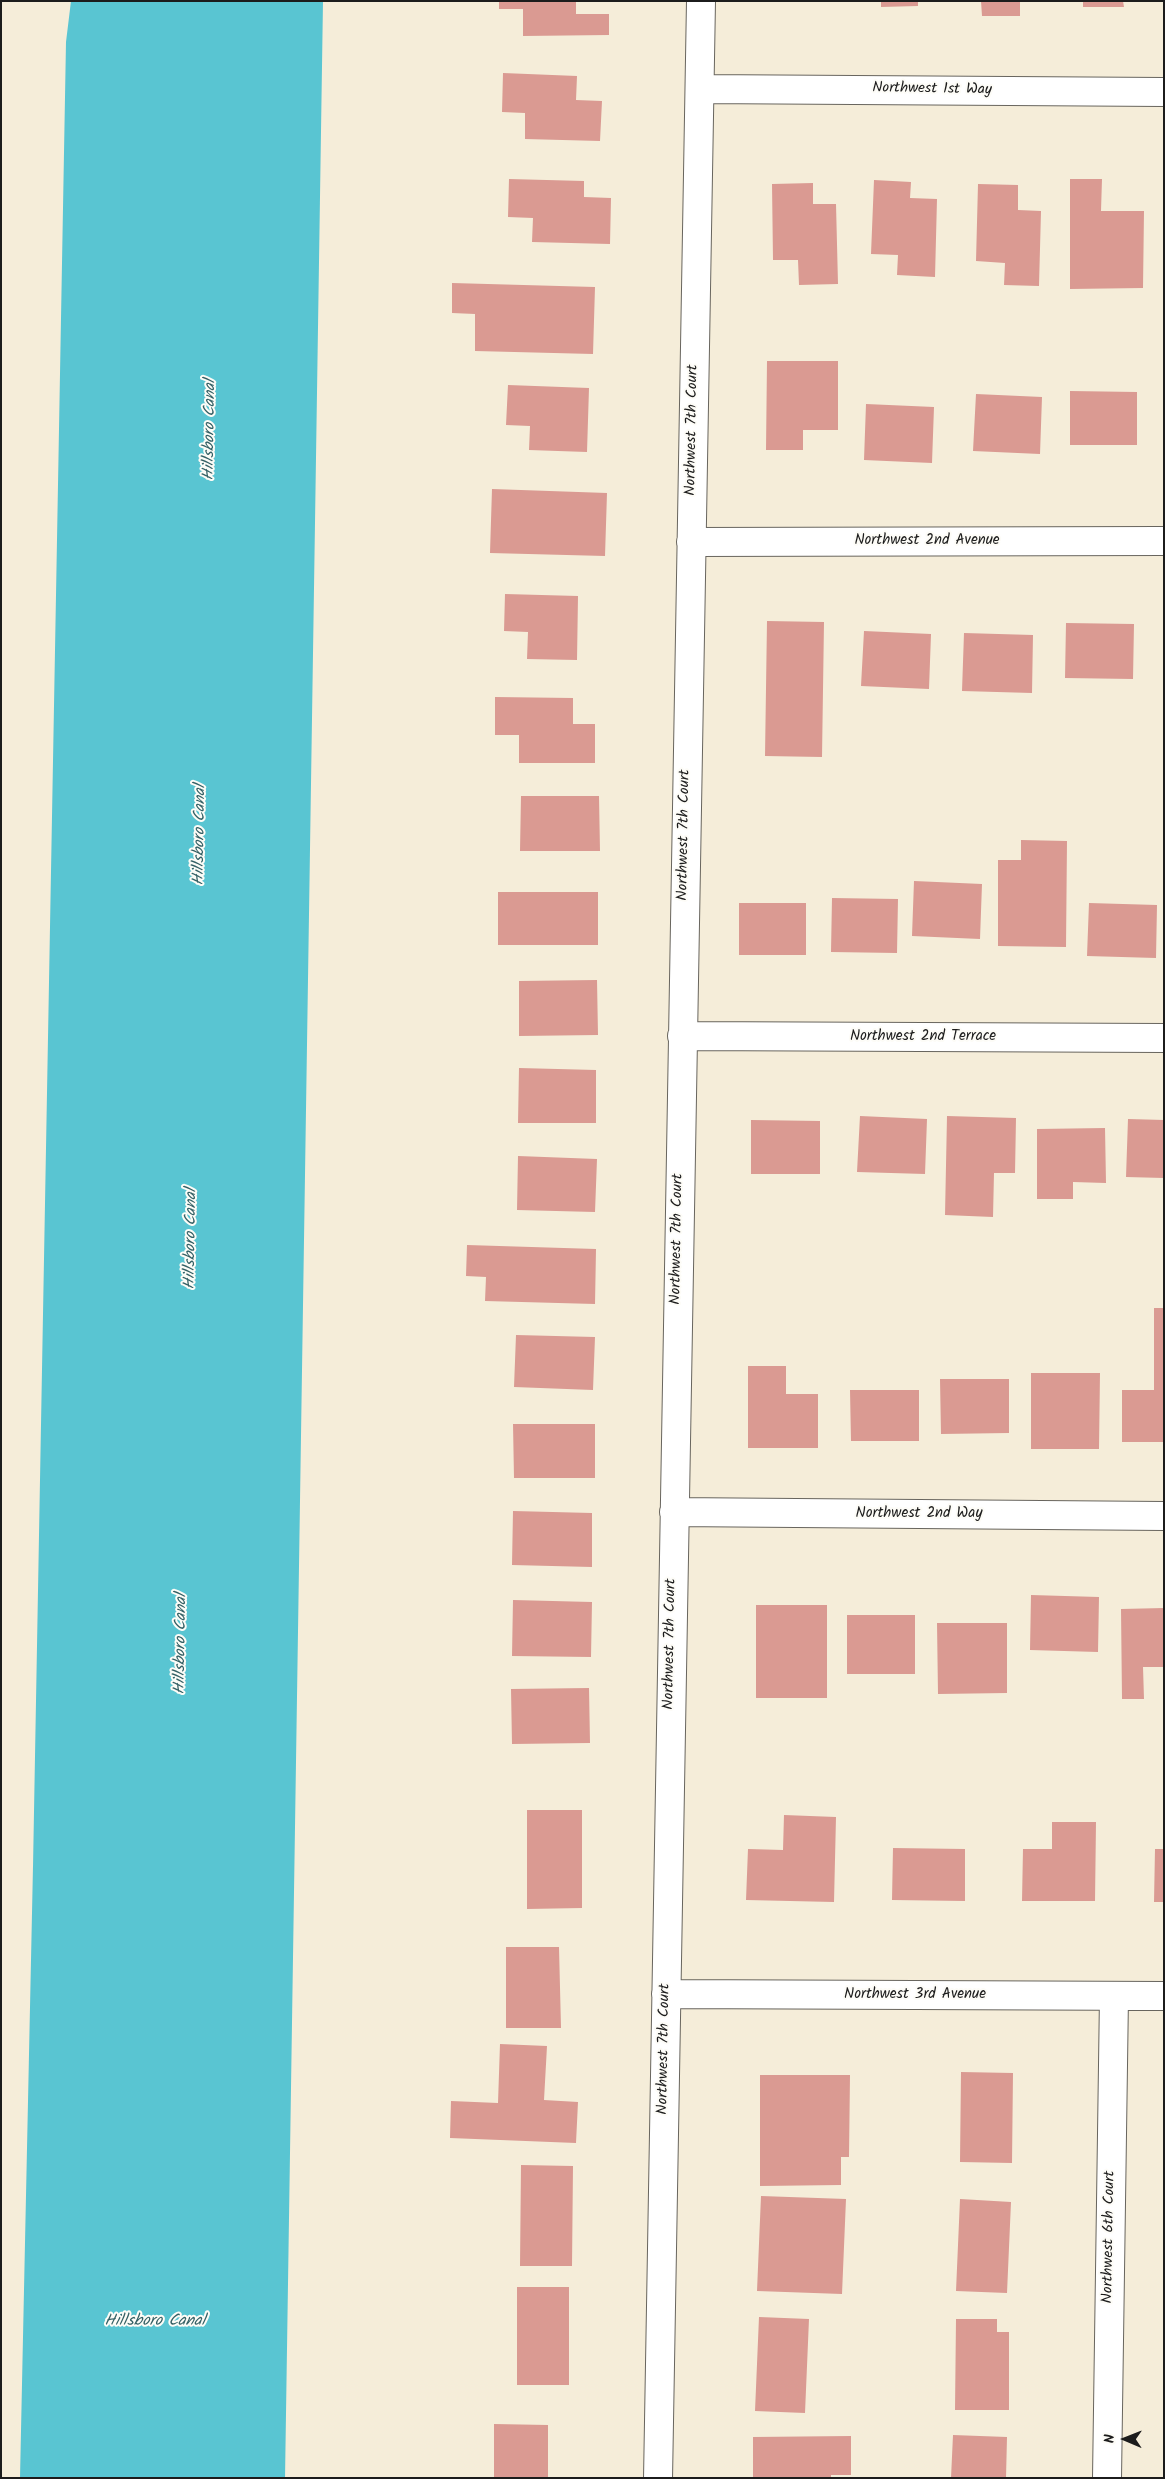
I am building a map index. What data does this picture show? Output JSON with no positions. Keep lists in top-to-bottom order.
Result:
{
  "streets": {
    "street": [
      "Northwest 1st Way",
      "Northwest 7th Court",
      "Northwest 2nd Avenue",
      "Northwest 2nd Terrace",
      "Northwest 2nd Way",
      "Northwest 3rd Avenue",
      "Northwest 6th Court"
    ]
  },
  "crossings": [
    ["Northwest 1st Way", "Northwest 7th Court"],
    ["Northwest 7th Court", "Northwest 2nd Avenue"],
    ["Northwest 7th Court", "Northwest 2nd Terrace"],
    ["Northwest 7th Court", "Northwest 2nd Way"],
    ["Northwest 7th Court", "Northwest 3rd Avenue"],
    ["Northwest 3rd Avenue", "Northwest 6th Court"]
  ],
  "water": ["Hillsboro Canal"],
  "north": "left"
}
